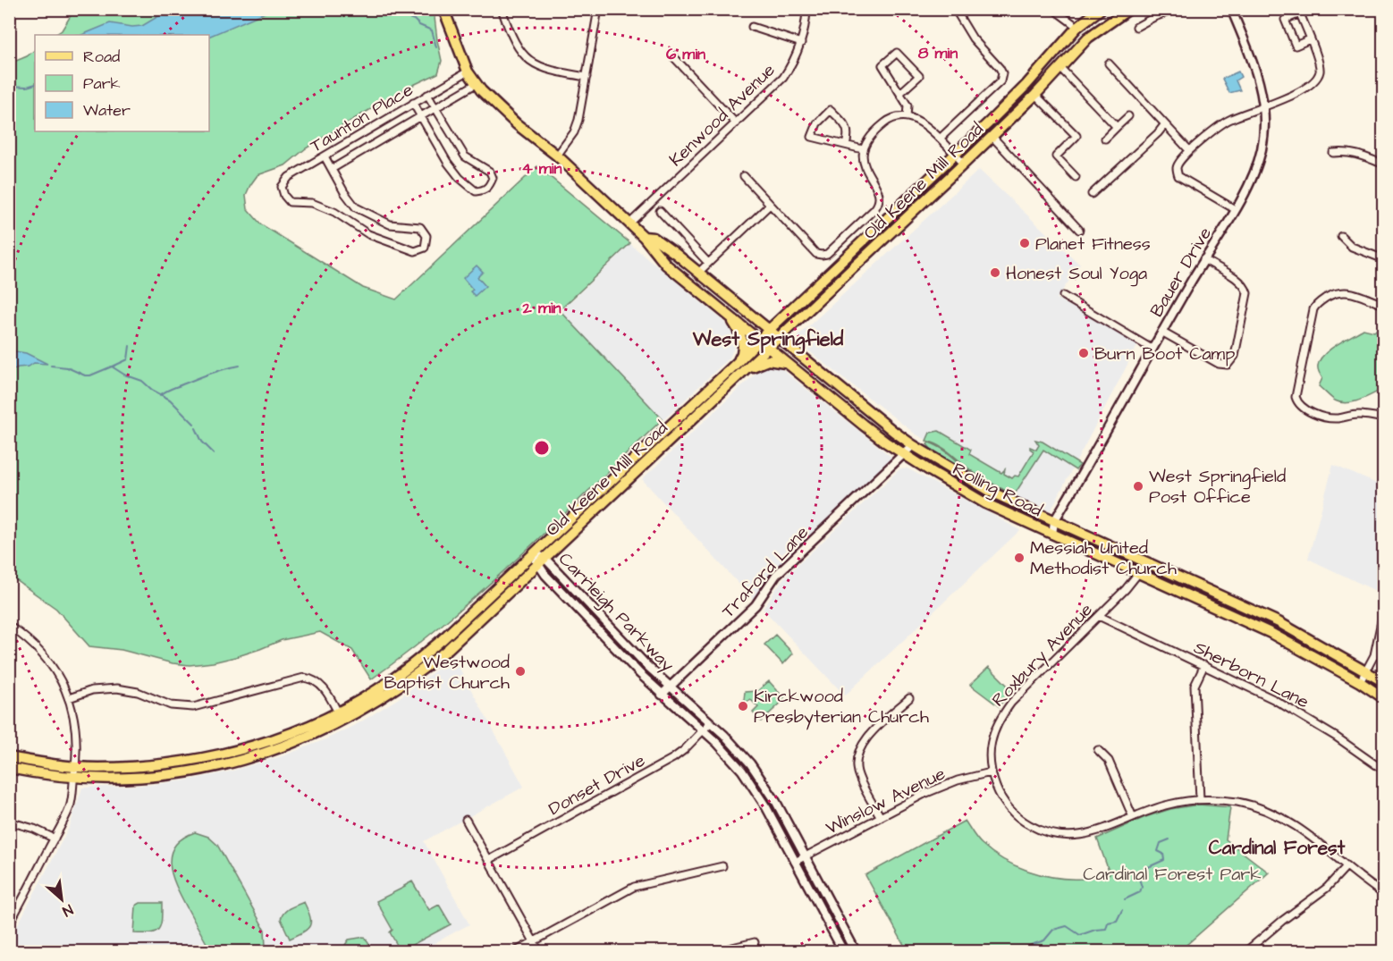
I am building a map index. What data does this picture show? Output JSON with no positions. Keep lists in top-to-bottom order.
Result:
{
  "streets": {
    "main road": ["Old Keene Mill Road", "Rolling Road"],
    "street": [
      "Kenwood Avenue",
      "Taunton Place",
      "Bauer Drive",
      "Traford Lane",
      "Carrleigh Parkway",
      "Roxbury Avenue",
      "Sherborn Lane",
      "Donset Drive",
      "Winslow Avenue"
    ]
  },
  "crossings": [
    ["Kenwood Avenue", "Rolling Road"],
    ["Taunton Place", "Rolling Road"],
    ["Old Keene Mill Road", "Rolling Road"],
    ["Old Keene Mill Road", "Carrleigh Parkway"],
    ["Bauer Drive", "Rolling Road"],
    ["Rolling Road", "Traford Lane"],
    ["Rolling Road", "Roxbury Avenue"],
    ["Traford Lane", "Carrleigh Parkway"],
    ["Carrleigh Parkway", "Donset Drive"],
    ["Carrleigh Parkway", "Winslow Avenue"],
    ["Roxbury Avenue", "Sherborn Lane"],
    ["Roxbury Avenue", "Winslow Avenue"]
  ],
  "districts": ["West Springfield", "Cardinal Forest"],
  "parks": ["Cardinal Forest Park"],
  "places": [
    "Planet Fitness",
    "Honest Soul Yoga",
    "Burn Boot Camp",
    "West Springfield Post Office",
    "Messiah United Methodist Church",
    "Westwood Baptist Church",
    "Kirckwood Presbyterian Church"
  ],
  "legend": ["Road", "Park", "Water"],
  "north": "bottom right",
  "rings": [
    "8 min",
    "6 min",
    "4 min",
    "2 min"
  ]
}
